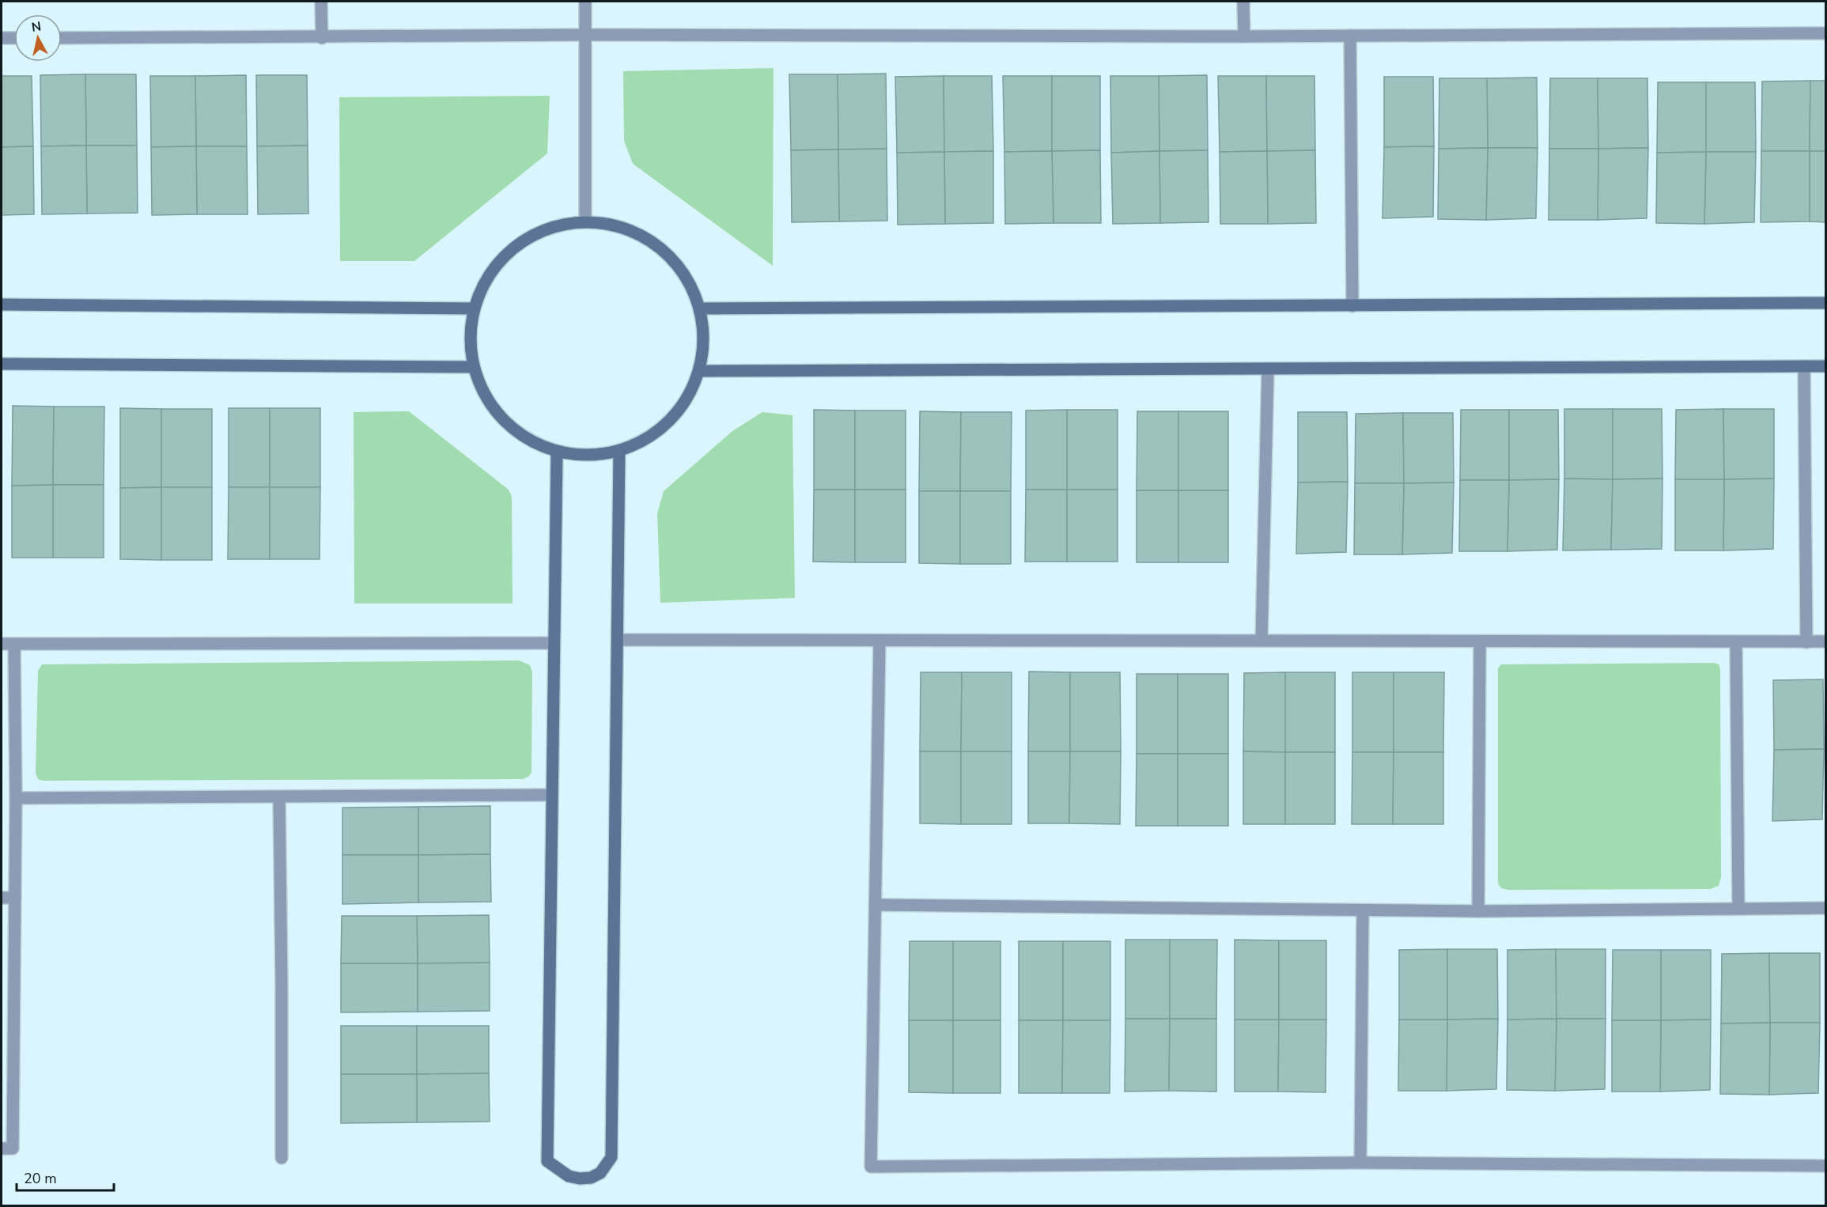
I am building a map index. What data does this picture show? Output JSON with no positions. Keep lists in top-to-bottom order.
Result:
{
  "scale_bar": "20 m",
  "north": "top"
}
